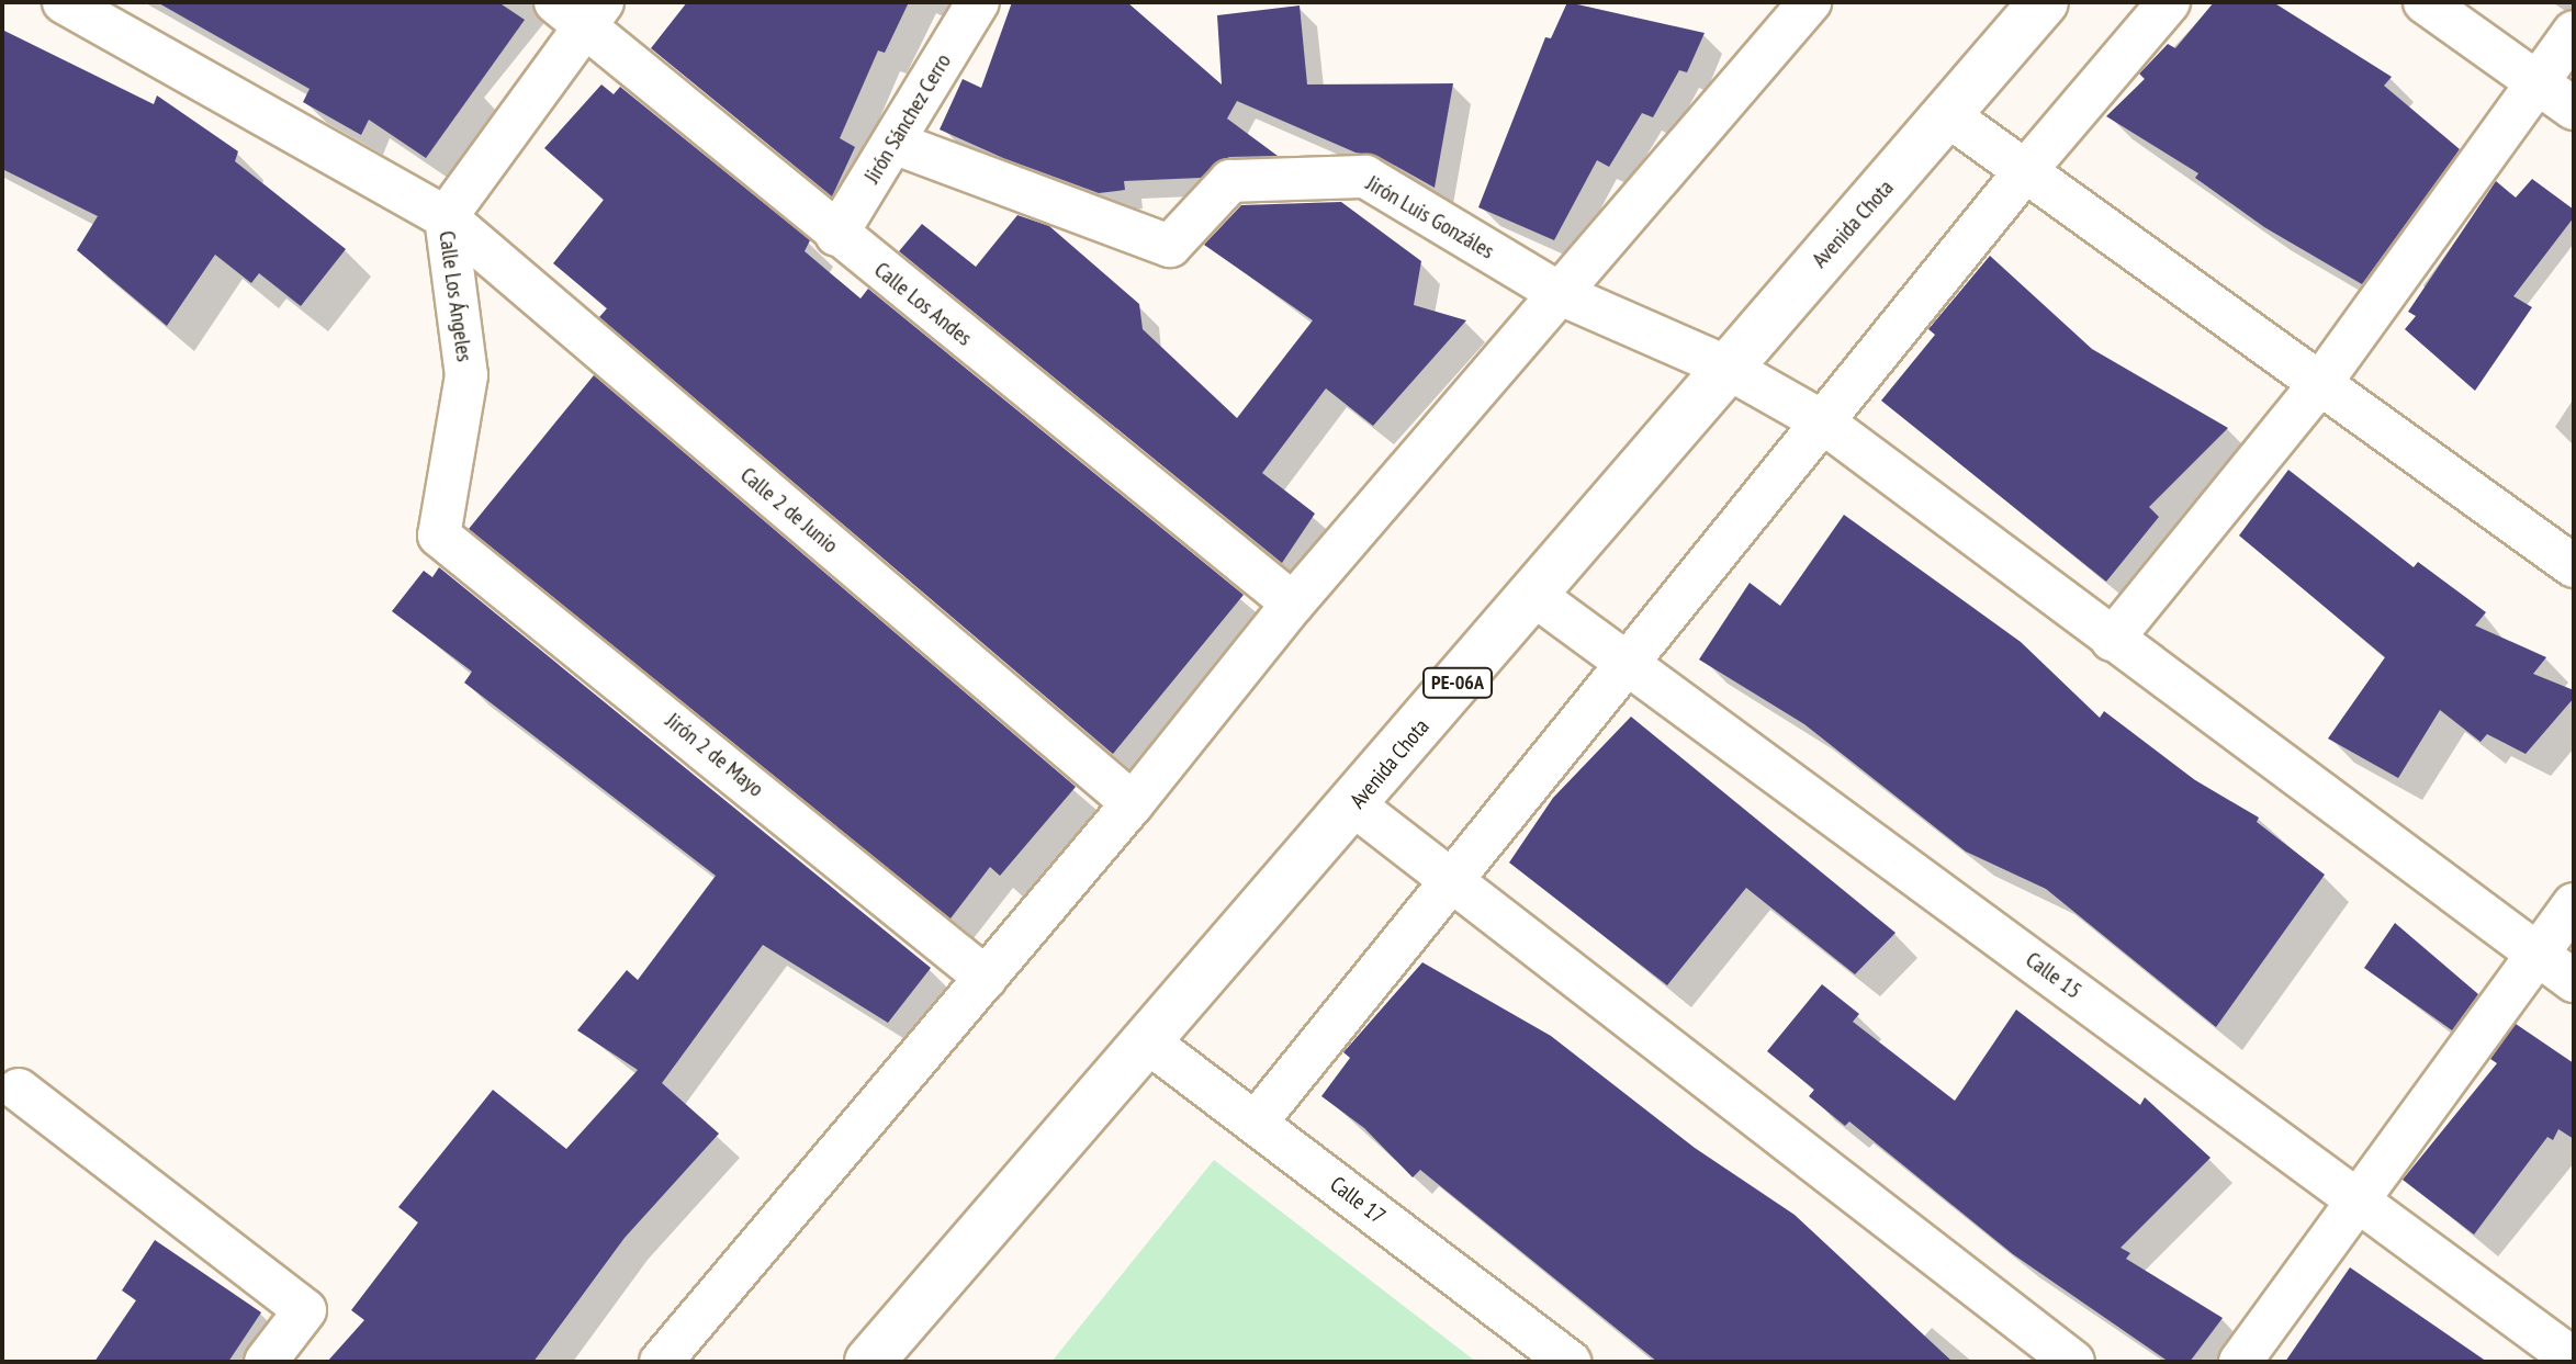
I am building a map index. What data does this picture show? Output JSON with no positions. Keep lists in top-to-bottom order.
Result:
{
  "streets": {
    "highway": ["Avenida Chota", "PE-06A"],
    "street": [
      "Jirón Sánchez Cerro",
      "Jirón Luis Gonzáles",
      "Calle Los Ángeles",
      "Calle Los Andes",
      "Calle 2 de Junio",
      "Jirón 2 de Mayo",
      "Calle 15",
      "Calle 17"
    ]
  },
  "crossings": [
    ["Jirón Sánchez Cerro", "Jirón Luis Gonzáles"],
    ["Jirón Sánchez Cerro", "Calle Los Andes"],
    ["Jirón Luis Gonzáles", "Avenida Chota"],
    ["Avenida Chota", "Calle 15"],
    ["Avenida Chota", "Calle 17"],
    ["Calle Los Ángeles", "Calle Los Andes"],
    ["Calle Los Ángeles", "Calle 2 de Junio"],
    ["Calle Los Ángeles", "Jirón 2 de Mayo"]
  ]
}
